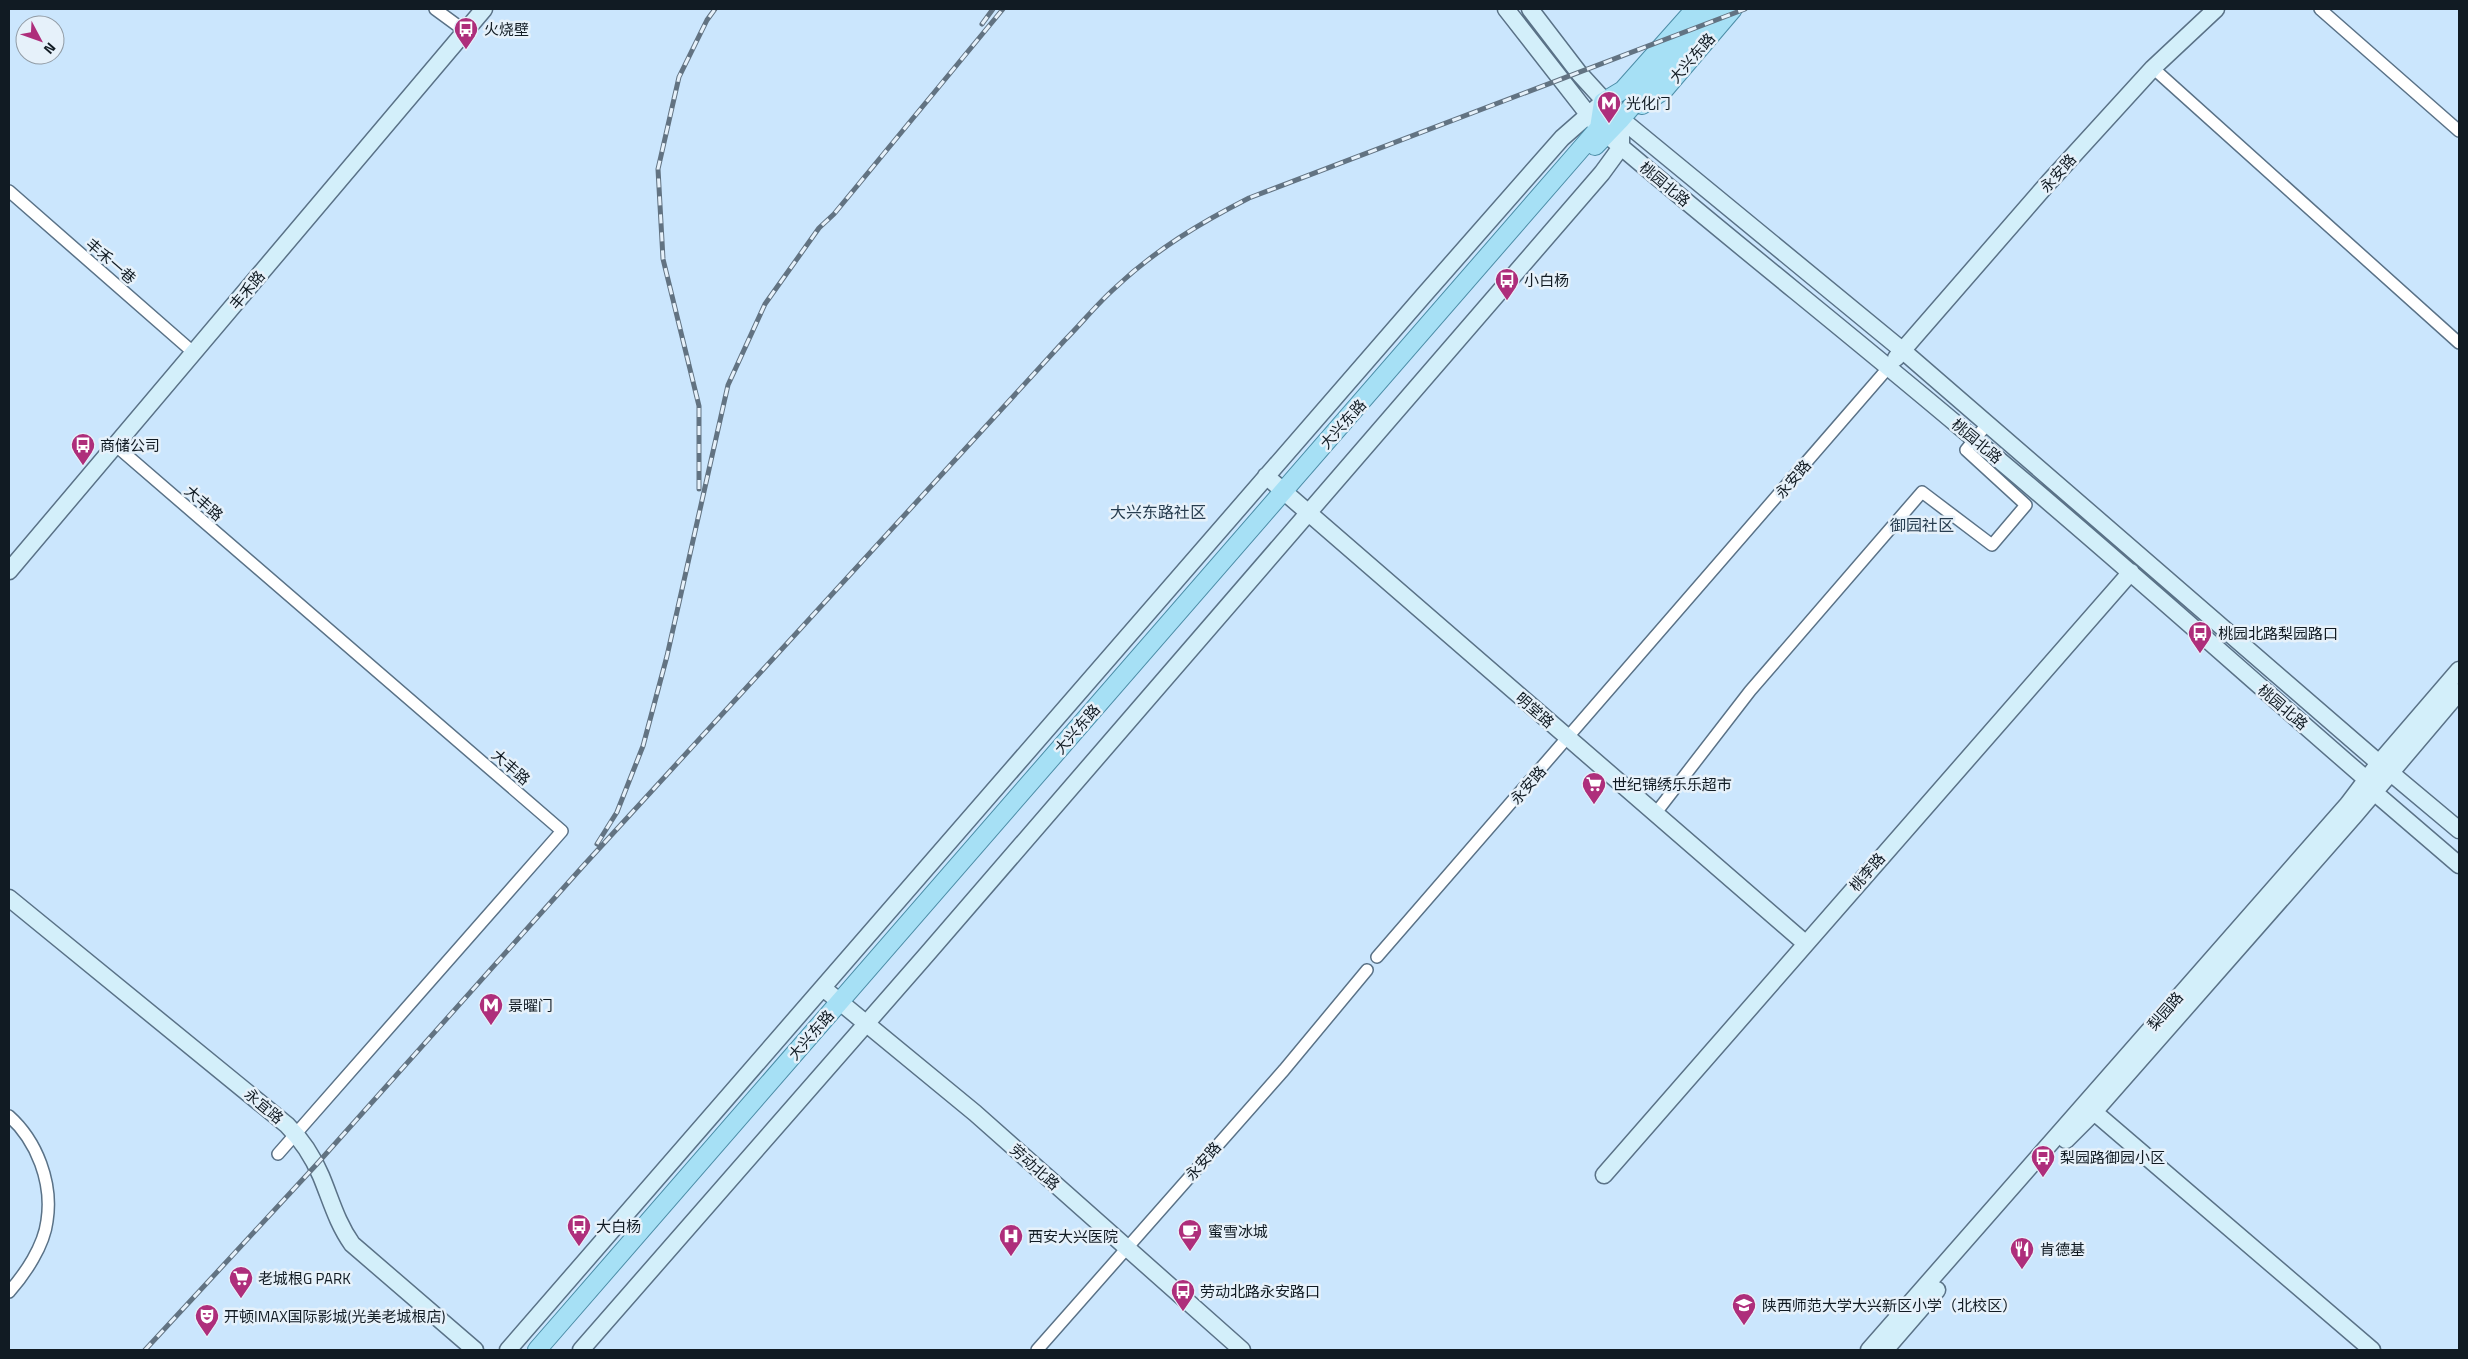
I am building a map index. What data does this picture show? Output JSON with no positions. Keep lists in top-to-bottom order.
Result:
{
  "streets": {
    "main road": [
      "大兴东路",
      "永安路",
      "桃园北路",
      "丰禾路",
      "明堂路",
      "桃李路",
      "梨园路",
      "永宜路",
      "劳动北路"
    ],
    "street": ["丰禾一巷", "大丰路"]
  },
  "crossings": [
    ["大兴东路", "桃园北路"],
    ["大兴东路", "明堂路"],
    ["大兴东路", "劳动北路"],
    ["永安路", "桃园北路"],
    ["永安路", "明堂路"],
    ["永安路", "劳动北路"],
    ["桃园北路", "桃李路"],
    ["桃园北路", "梨园路"],
    ["丰禾一巷", "丰禾路"],
    ["丰禾路", "大丰路"],
    ["大丰路", "永宜路"],
    ["明堂路", "桃李路"]
  ],
  "districts": ["大兴东路社区", "御园社区"],
  "places": {
    "bus stop": [
      "火烧壁",
      "小白杨",
      "商储公司",
      "桃园北路梨园路口",
      "梨园路御园小区",
      "大白杨",
      "劳动北路永安路口"
    ],
    "metro station": ["光化门", "景曜门"],
    "supermarket": ["世纪锦绣乐乐超市", "老城根G PARK"],
    "cafe": ["蜜雪冰城"],
    "hospital": ["西安大兴医院"],
    "restaurant": ["肯德基"],
    "school or university": ["陕西师范大学大兴新区小学（北校区）"],
    "theatre": ["开顿IMAX国际影城(光美老城根店)"]
  },
  "north": "bottom right"
}
